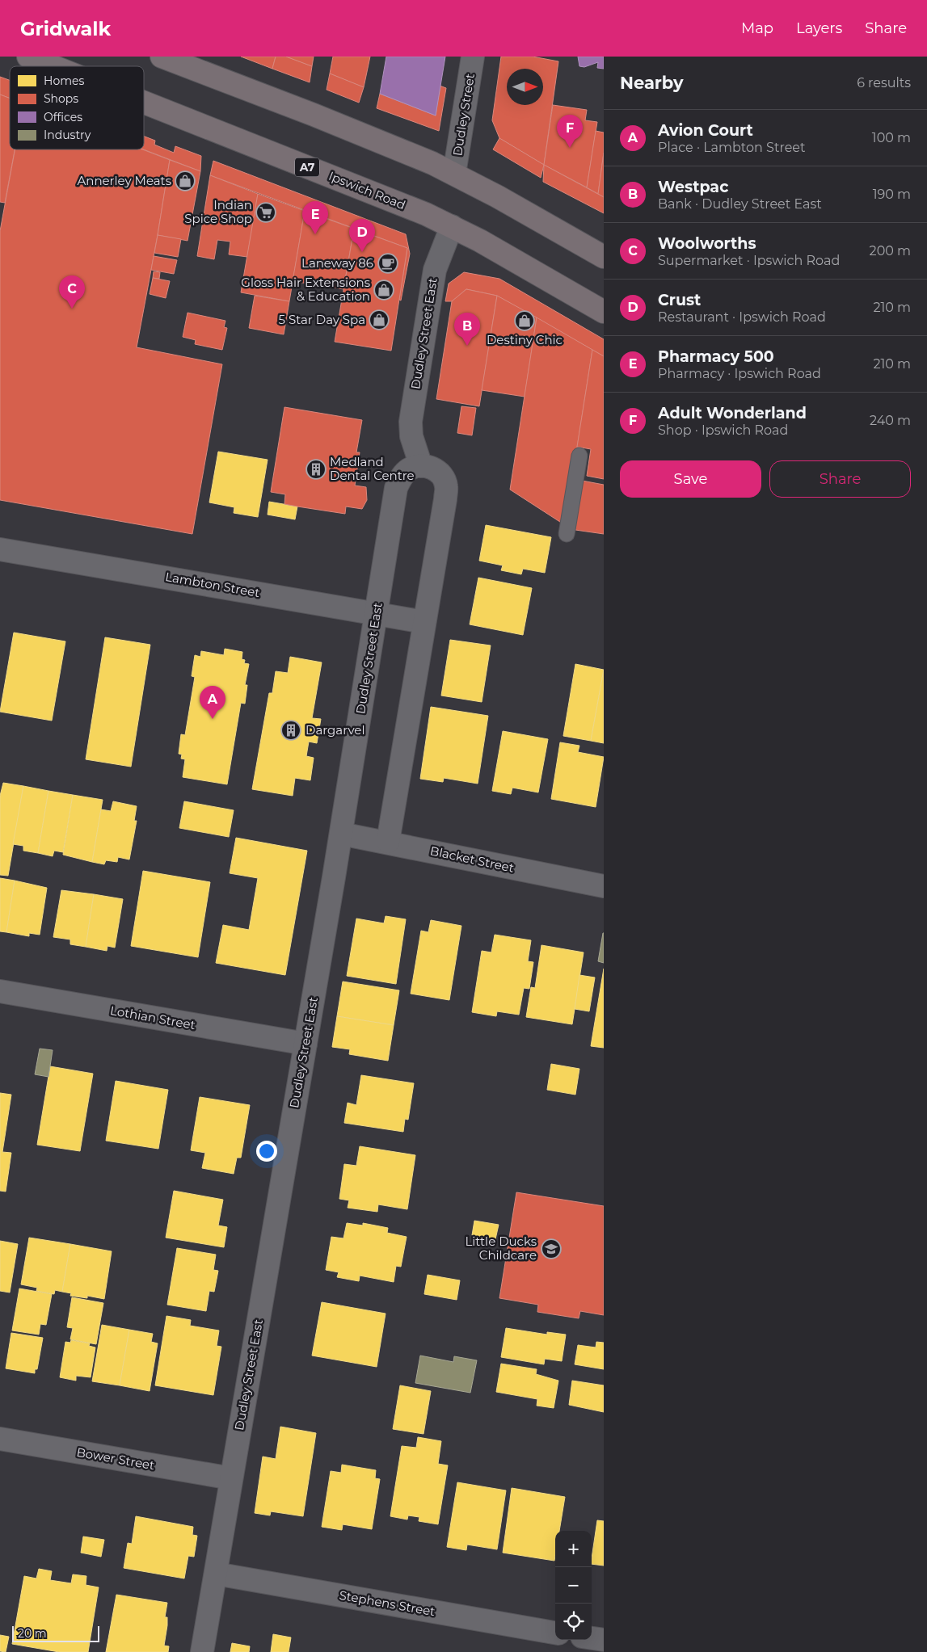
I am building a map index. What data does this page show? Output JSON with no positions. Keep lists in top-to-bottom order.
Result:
{
  "streets": {
    "highway": ["A7", "Ipswich Road"],
    "street": [
      "Dudley Street",
      "Dudley Street East",
      "Lambton Street",
      "Blacket Street",
      "Lothian Street",
      "Bower Street",
      "Stephens Street"
    ]
  },
  "crossings": [
    ["Ipswich Road", "Dudley Street East"],
    ["Dudley Street East", "Lambton Street"],
    ["Dudley Street East", "Blacket Street"],
    ["Dudley Street East", "Lothian Street"],
    ["Dudley Street East", "Bower Street"],
    ["Dudley Street East", "Stephens Street"]
  ],
  "places": {
    "shop": [
      "Annerley Meats",
      "Gloss Hair Extensions & Education",
      "5 Star Day Spa",
      "Destiny Chic"
    ],
    "supermarket": ["Indian Spice Shop"],
    "cafe": ["Laneway 86"],
    "building": ["Medland Dental Centre", "Dargarvel"],
    "school or university": ["Little Ducks Childcare"]
  },
  "legend": [
    "Homes",
    "Shops",
    "Offices",
    "Industry"
  ],
  "scale_bar": "20 m",
  "north": "right",
  "page": {
    "header": "Gridwalk",
    "nav": ["Map", "Layers", "Share"],
    "heading": ["Nearby", "6 results"],
    "list": [
      {
        "mark": "A",
        "name": "Avion Court",
        "note": "Place · Lambton Street",
        "value": "100 m"
      },
      {
        "mark": "B",
        "name": "Westpac",
        "note": "Bank · Dudley Street East",
        "value": "190 m"
      },
      {
        "mark": "C",
        "name": "Woolworths",
        "note": "Supermarket · Ipswich Road",
        "value": "200 m"
      },
      {
        "mark": "D",
        "name": "Crust",
        "note": "Restaurant · Ipswich Road",
        "value": "210 m"
      },
      {
        "mark": "E",
        "name": "Pharmacy 500",
        "note": "Pharmacy · Ipswich Road",
        "value": "210 m"
      },
      {
        "mark": "F",
        "name": "Adult Wonderland",
        "note": "Shop · Ipswich Road",
        "value": "240 m"
      }
    ],
    "pins": [
      "F",
      "E",
      "D",
      "C",
      "B",
      "A"
    ],
    "buttons": ["Save", "Share"],
    "map_buttons": ["+", "−"],
    "scale": "20 m"
  }
}
